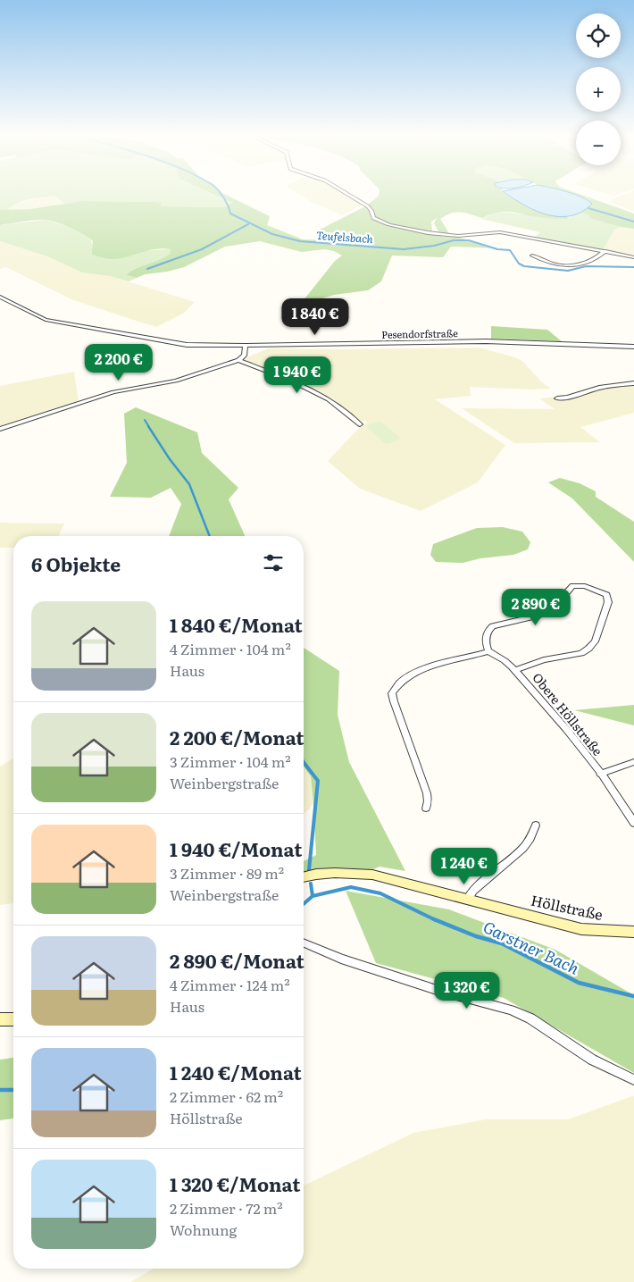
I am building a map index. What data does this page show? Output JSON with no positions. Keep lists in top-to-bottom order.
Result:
{
  "streets": {
    "street": ["Pesendorfstraße", "Obere Höllstraße", "Höllstraße"]
  },
  "water": ["Teufelsbach", "Garstner Bach"],
  "page": {
    "map_buttons": ["+", "−"],
    "price": [
      "1 840 €",
      "2 200 €",
      "1 940 €",
      "2 890 €",
      "1 240 €",
      "1 320 €"
    ],
    "heading": "6 Objekte",
    "list": [
      {
        "name": "1 840 €/Monat",
        "note": "4 Zimmer · 104 m² · Haus"
      },
      {
        "name": "2 200 €/Monat",
        "note": "3 Zimmer · 104 m² · Weinbergstraße"
      },
      {
        "name": "1 940 €/Monat",
        "note": "3 Zimmer · 89 m² · Weinbergstraße"
      },
      {
        "name": "2 890 €/Monat",
        "note": "4 Zimmer · 124 m² · Haus"
      },
      {
        "name": "1 240 €/Monat",
        "note": "2 Zimmer · 62 m² · Höllstraße"
      },
      {
        "name": "1 320 €/Monat",
        "note": "2 Zimmer · 72 m² · Wohnung"
      }
    ]
  }
}
